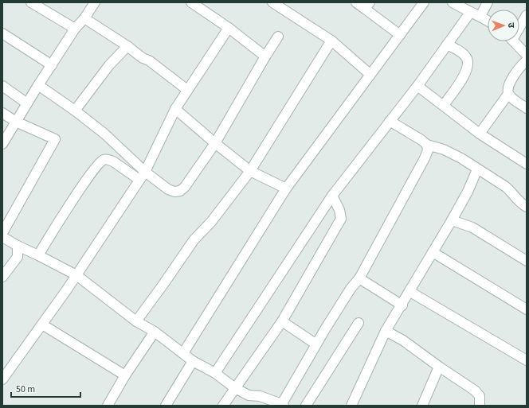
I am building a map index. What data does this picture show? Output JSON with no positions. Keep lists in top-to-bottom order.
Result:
{
  "scale_bar": "50 m",
  "north": "right"
}
